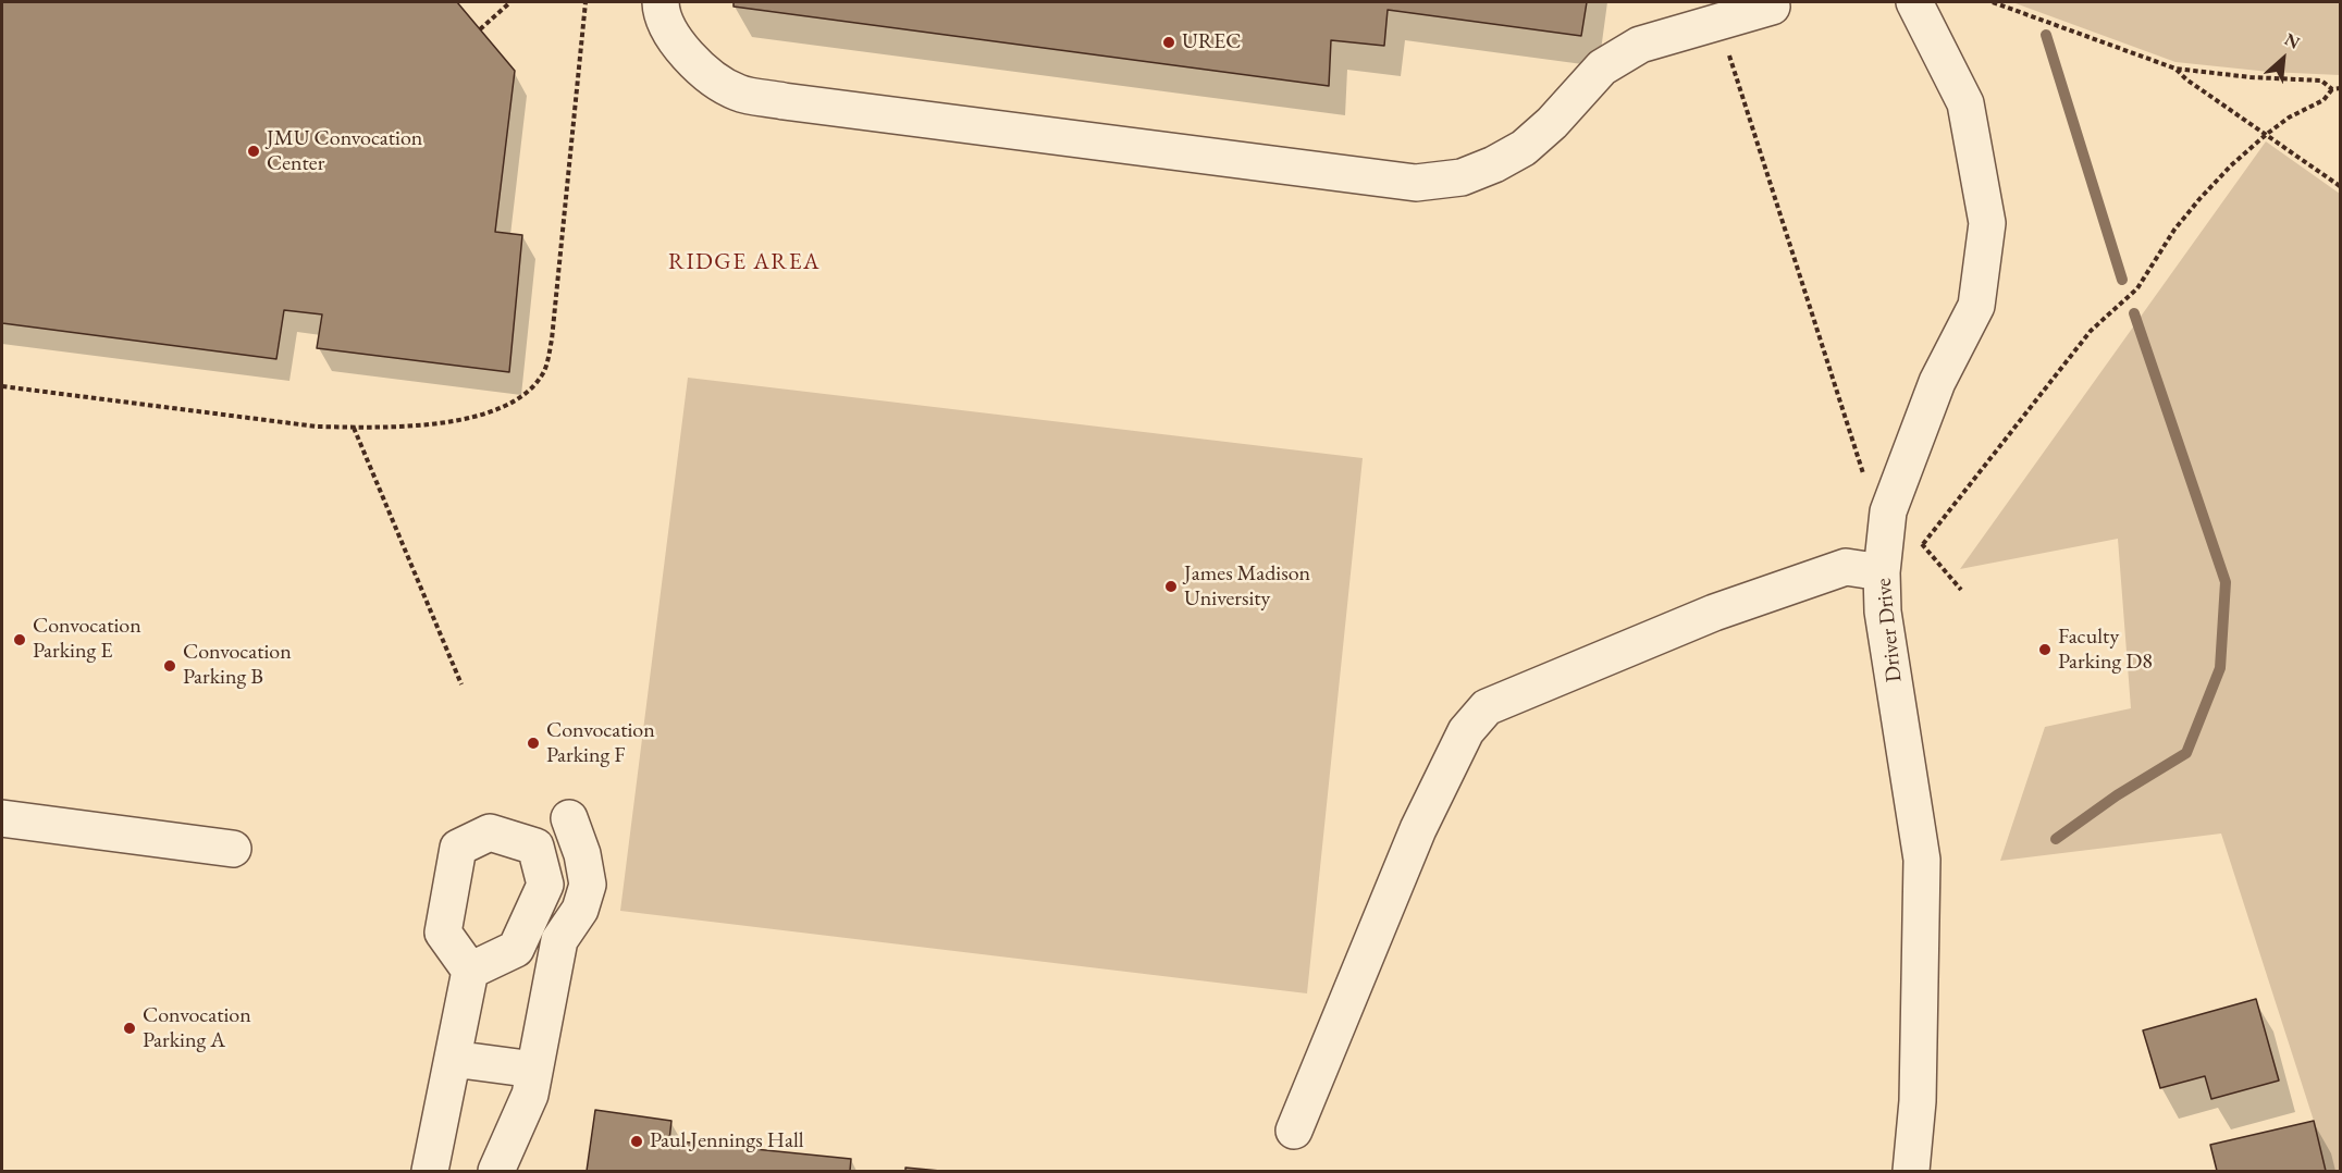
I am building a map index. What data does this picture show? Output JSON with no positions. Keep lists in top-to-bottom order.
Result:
{
  "streets": {
    "street": ["Driver Drive"]
  },
  "districts": ["RIDGE AREA"],
  "places": [
    "UREC",
    "JMU Convocation Center",
    "James Madison University",
    "Convocation Parking E",
    "Faculty Parking D8",
    "Convocation Parking B",
    "Convocation Parking F",
    "Convocation Parking A",
    "Paul Jennings Hall"
  ],
  "north": "top right"
}
